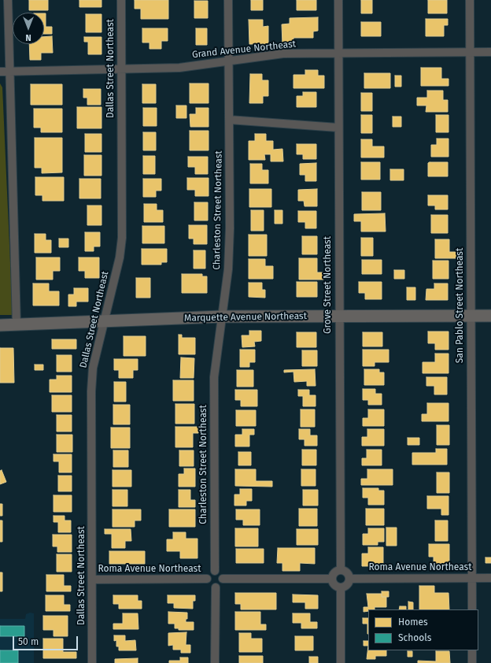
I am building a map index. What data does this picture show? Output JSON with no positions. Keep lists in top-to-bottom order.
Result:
{
  "streets": {
    "street": [
      "Grand Avenue Northeast",
      "Dallas Street Northeast",
      "Charleston Street Northeast",
      "Grove Street Northeast",
      "San Pablo Street Northeast",
      "Marquette Avenue Northeast",
      "Roma Avenue Northeast"
    ]
  },
  "crossings": [
    ["Grand Avenue Northeast", "Dallas Street Northeast"],
    ["Grand Avenue Northeast", "Charleston Street Northeast"],
    ["Grand Avenue Northeast", "Grove Street Northeast"],
    ["Grand Avenue Northeast", "San Pablo Street Northeast"],
    ["Dallas Street Northeast", "Marquette Avenue Northeast"],
    ["Dallas Street Northeast", "Roma Avenue Northeast"],
    ["Charleston Street Northeast", "Marquette Avenue Northeast"],
    ["Charleston Street Northeast", "Roma Avenue Northeast"],
    ["Grove Street Northeast", "Marquette Avenue Northeast"],
    ["Grove Street Northeast", "Roma Avenue Northeast"],
    ["San Pablo Street Northeast", "Marquette Avenue Northeast"],
    ["San Pablo Street Northeast", "Roma Avenue Northeast"]
  ],
  "legend": ["Homes", "Schools"],
  "scale_bar": "50 m",
  "north": "bottom"
}
